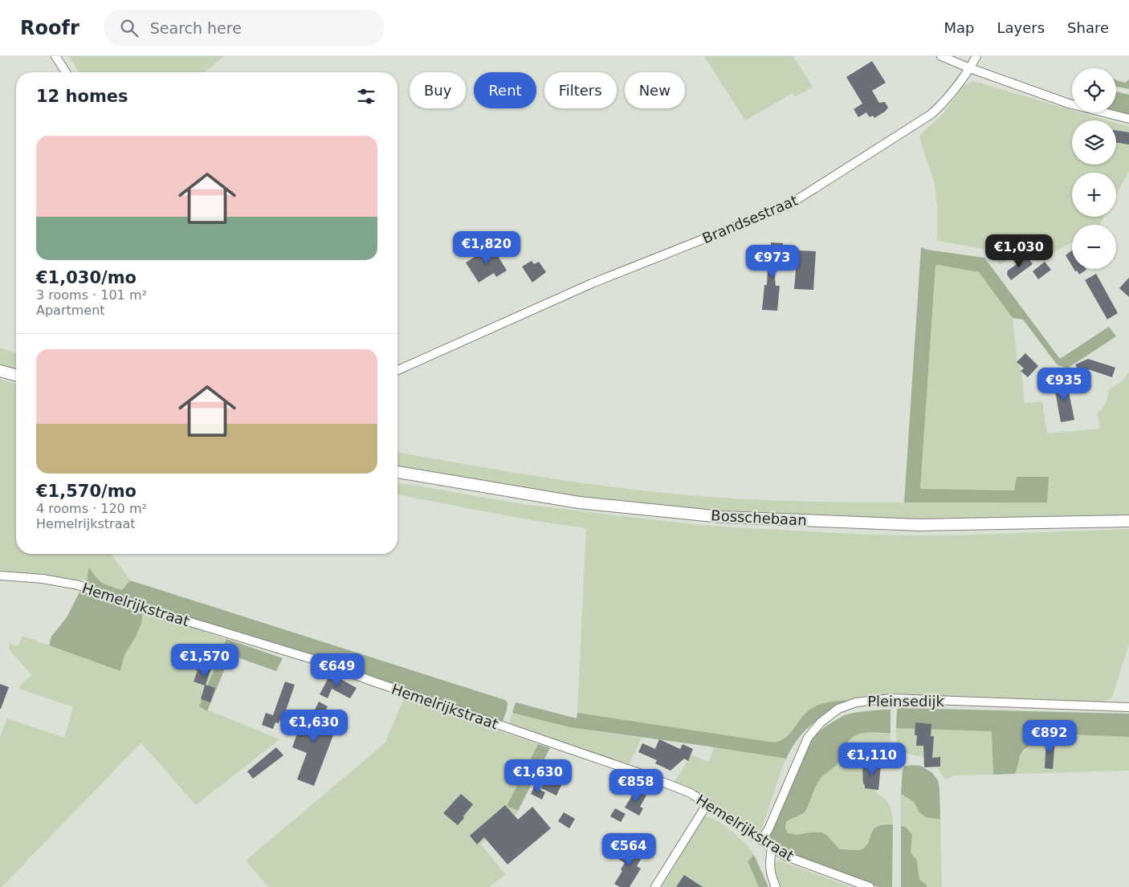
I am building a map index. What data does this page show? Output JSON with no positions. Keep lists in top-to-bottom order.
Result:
{
  "streets": {
    "main road": ["Bosschebaan"],
    "street": ["Brandsestraat", "Hemelrijkstraat", "Pleinsedijk"]
  },
  "crossings": [
    ["Hemelrijkstraat", "Pleinsedijk"]
  ],
  "page": {
    "header": "Roofr",
    "search": "Search here",
    "nav": ["Map", "Layers", "Share"],
    "map_buttons": ["+", "−"],
    "chip": [
      "Buy",
      "Rent",
      "Filters",
      "New"
    ],
    "heading": "12 homes",
    "list": [
      {
        "name": "€1,030/mo",
        "note": "3 rooms · 101 m² · Apartment"
      },
      {
        "name": "€1,570/mo",
        "note": "4 rooms · 120 m² · Hemelrijkstraat"
      }
    ],
    "price": [
      "€1,820",
      "€1,030",
      "€973",
      "€935",
      "€1,570",
      "€649",
      "€1,630",
      "€892",
      "€1,110",
      "€1,630",
      "€858",
      "€564"
    ]
  }
}
